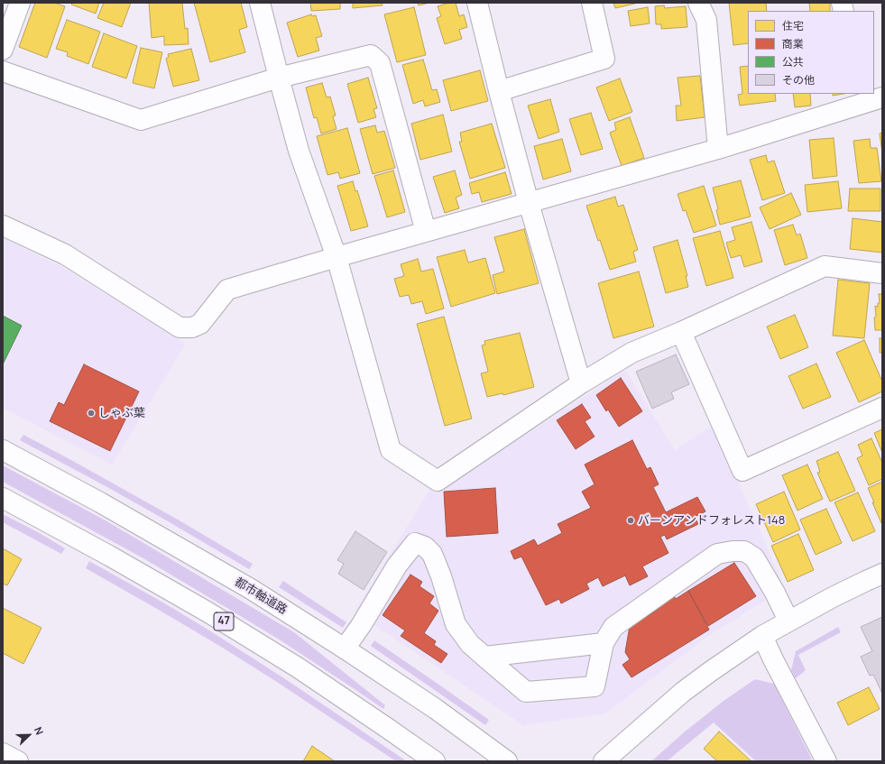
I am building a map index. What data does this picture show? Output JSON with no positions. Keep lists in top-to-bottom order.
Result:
{
  "streets": {
    "street": ["都市軸道路", "47"]
  },
  "places": ["しゃぶ葉", "バーンアンドフォレスト148"],
  "legend": [
    "住宅",
    "商業",
    "公共",
    "その他"
  ],
  "north": "top right"
}
